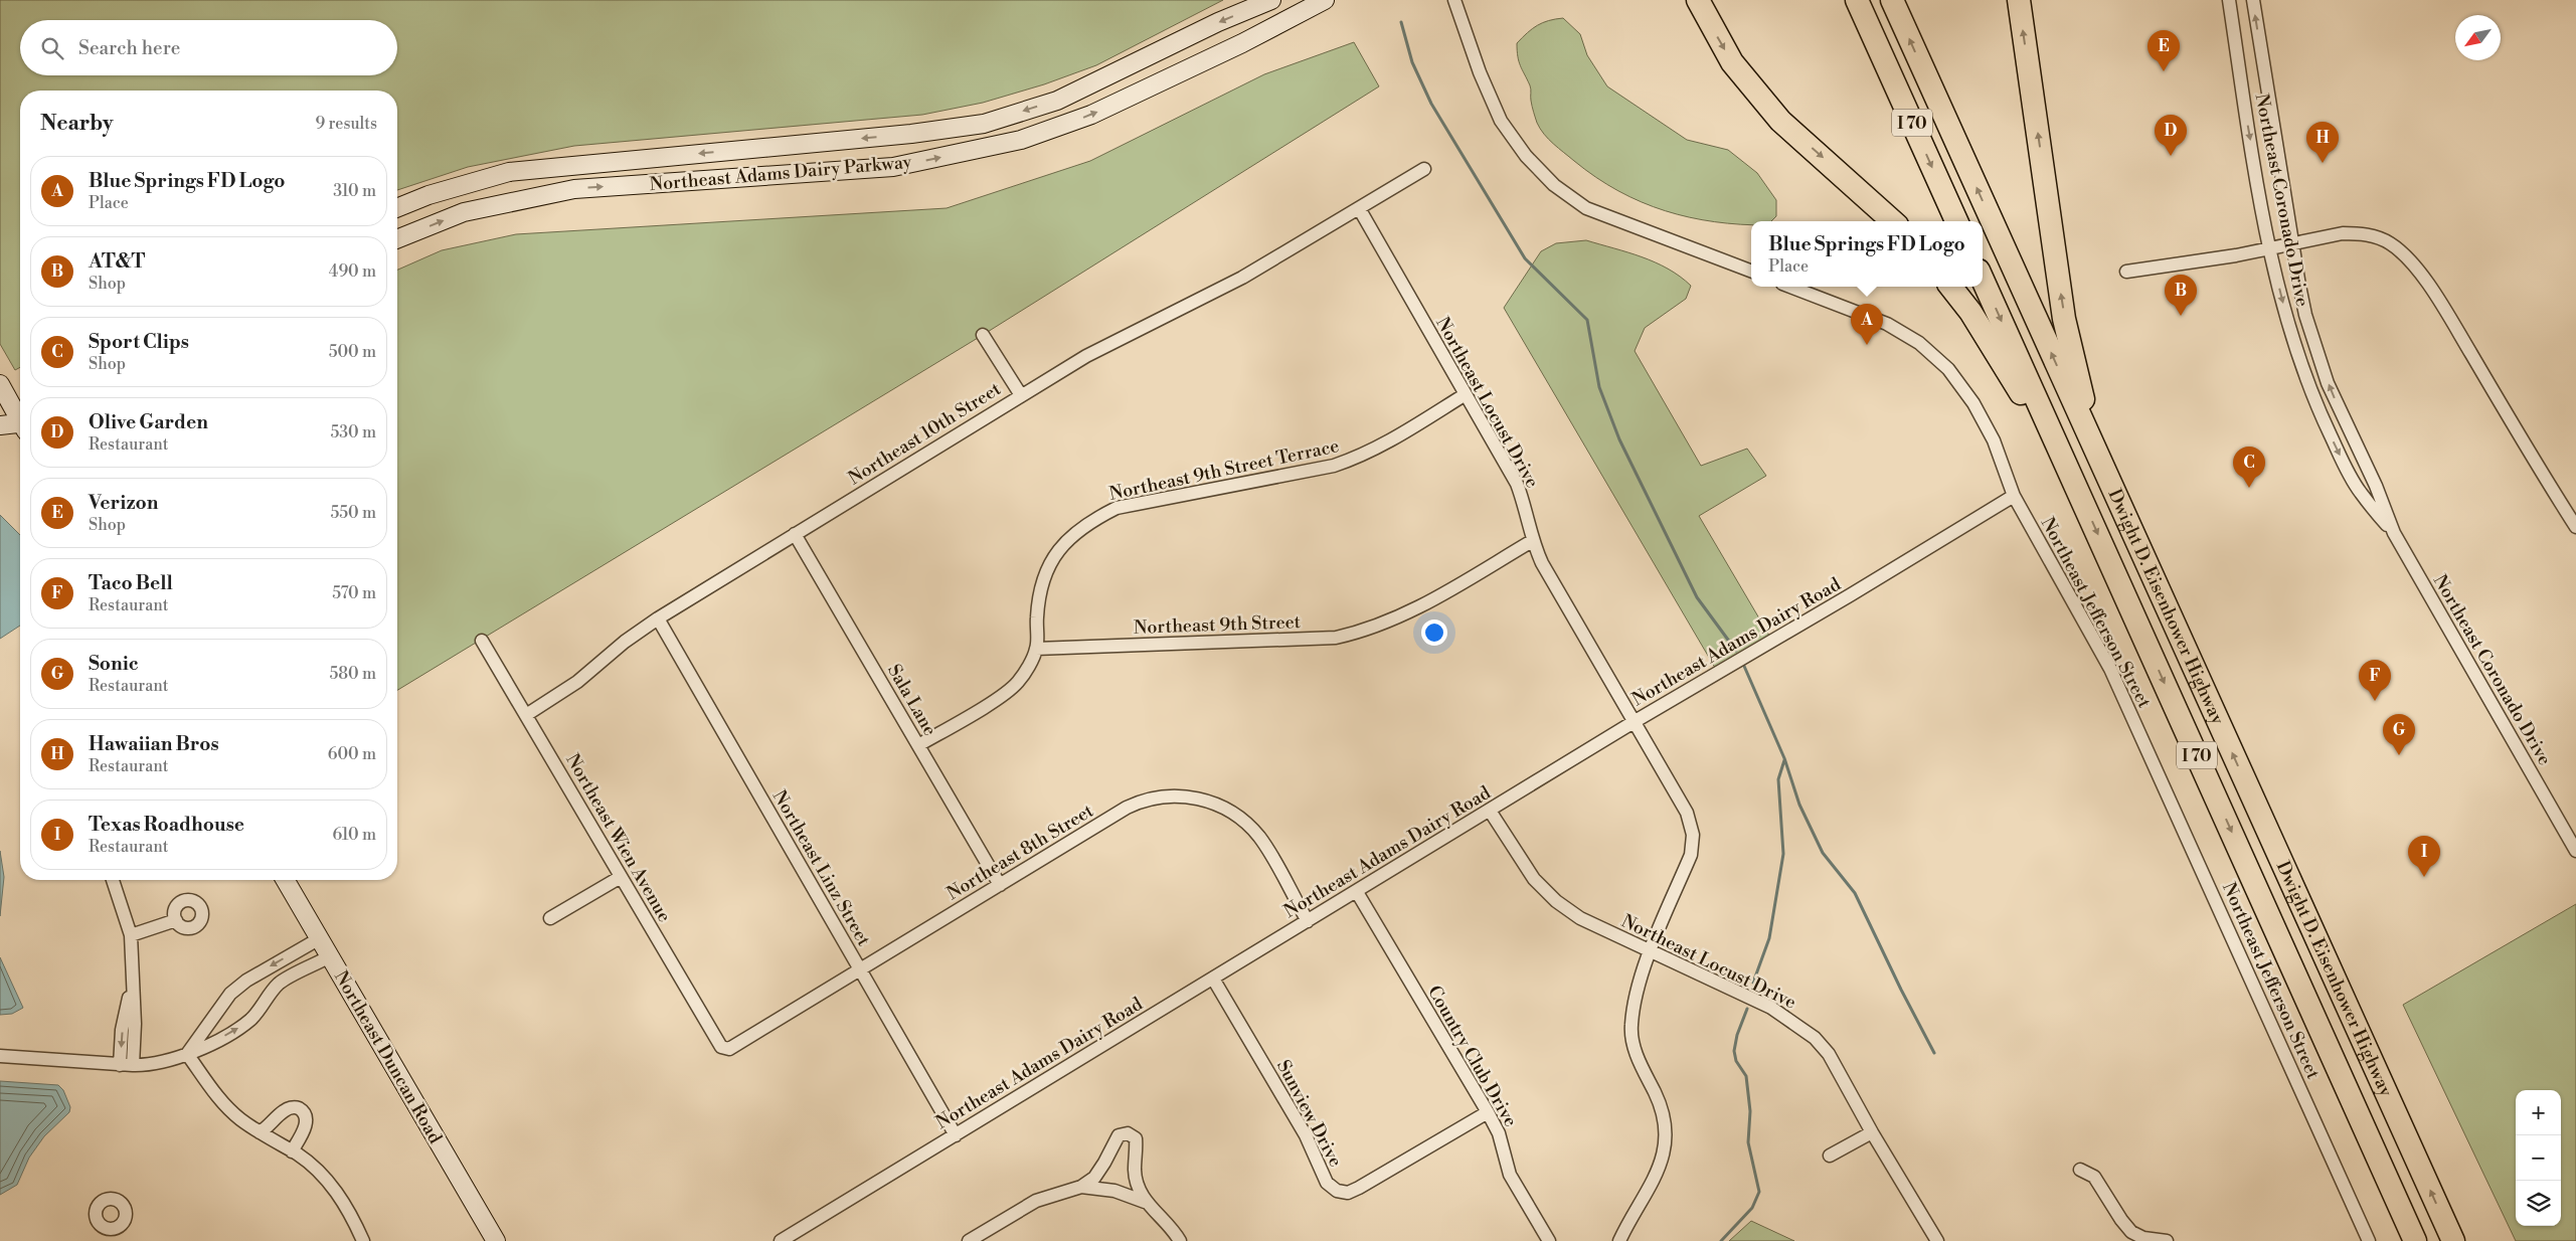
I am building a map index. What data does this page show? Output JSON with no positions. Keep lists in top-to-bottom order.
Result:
{
  "streets": {
    "highway": ["I 70", "Dwight D. Eisenhower Highway"],
    "main road": ["Northeast Adams Dairy Parkway", "Northeast Duncan Road"],
    "street": [
      "Northeast Coronado Drive",
      "Northeast Locust Drive",
      "Northeast 10th Street",
      "Northeast 9th Street Terrace",
      "Northeast Jefferson Street",
      "Northeast 9th Street",
      "Northeast Adams Dairy Road",
      "Sala Lane",
      "Northeast Wien Avenue",
      "Northeast 8th Street",
      "Northeast Linz Street",
      "Country Club Drive",
      "Sunview Drive"
    ]
  },
  "crossings": [
    ["Northeast Locust Drive", "Northeast 10th Street"],
    ["Northeast Locust Drive", "Northeast 9th Street Terrace"],
    ["Northeast Locust Drive", "Northeast 9th Street"],
    ["Northeast Locust Drive", "Northeast Adams Dairy Road"],
    ["Northeast 10th Street", "Sala Lane"],
    ["Northeast 10th Street", "Northeast Wien Avenue"],
    ["Northeast 10th Street", "Northeast Linz Street"],
    ["Northeast 9th Street Terrace", "Northeast 9th Street"],
    ["Northeast Jefferson Street", "Northeast Adams Dairy Road"],
    ["Northeast Adams Dairy Road", "Northeast 8th Street"],
    ["Northeast Adams Dairy Road", "Northeast Linz Street"],
    ["Northeast Adams Dairy Road", "Country Club Drive"],
    ["Northeast Adams Dairy Road", "Sunview Drive"],
    ["Sala Lane", "Northeast 8th Street"],
    ["Northeast Wien Avenue", "Northeast 8th Street"],
    ["Northeast 8th Street", "Northeast Linz Street"],
    ["Country Club Drive", "Sunview Drive"]
  ],
  "north": "bottom left",
  "page": {
    "search": "Search here",
    "pins": [
      "E",
      "D",
      "H",
      "B",
      "A",
      "C",
      "F",
      "G",
      "I"
    ],
    "heading": ["Nearby", "9 results"],
    "list": [
      {
        "mark": "A",
        "name": "Blue Springs FD Logo",
        "note": "Place",
        "value": "310 m"
      },
      {
        "mark": "B",
        "name": "AT&T",
        "note": "Shop",
        "value": "490 m"
      },
      {
        "mark": "C",
        "name": "Sport Clips",
        "note": "Shop",
        "value": "500 m"
      },
      {
        "mark": "D",
        "name": "Olive Garden",
        "note": "Restaurant",
        "value": "530 m"
      },
      {
        "mark": "E",
        "name": "Verizon",
        "note": "Shop",
        "value": "550 m"
      },
      {
        "mark": "F",
        "name": "Taco Bell",
        "note": "Restaurant",
        "value": "570 m"
      },
      {
        "mark": "G",
        "name": "Sonic",
        "note": "Restaurant",
        "value": "580 m"
      },
      {
        "mark": "H",
        "name": "Hawaiian Bros",
        "note": "Restaurant",
        "value": "600 m"
      },
      {
        "mark": "I",
        "name": "Texas Roadhouse",
        "note": "Restaurant",
        "value": "610 m"
      }
    ],
    "popup": ["Blue Springs FD Logo", "Place"],
    "map_buttons": ["+", "−"]
  }
}
